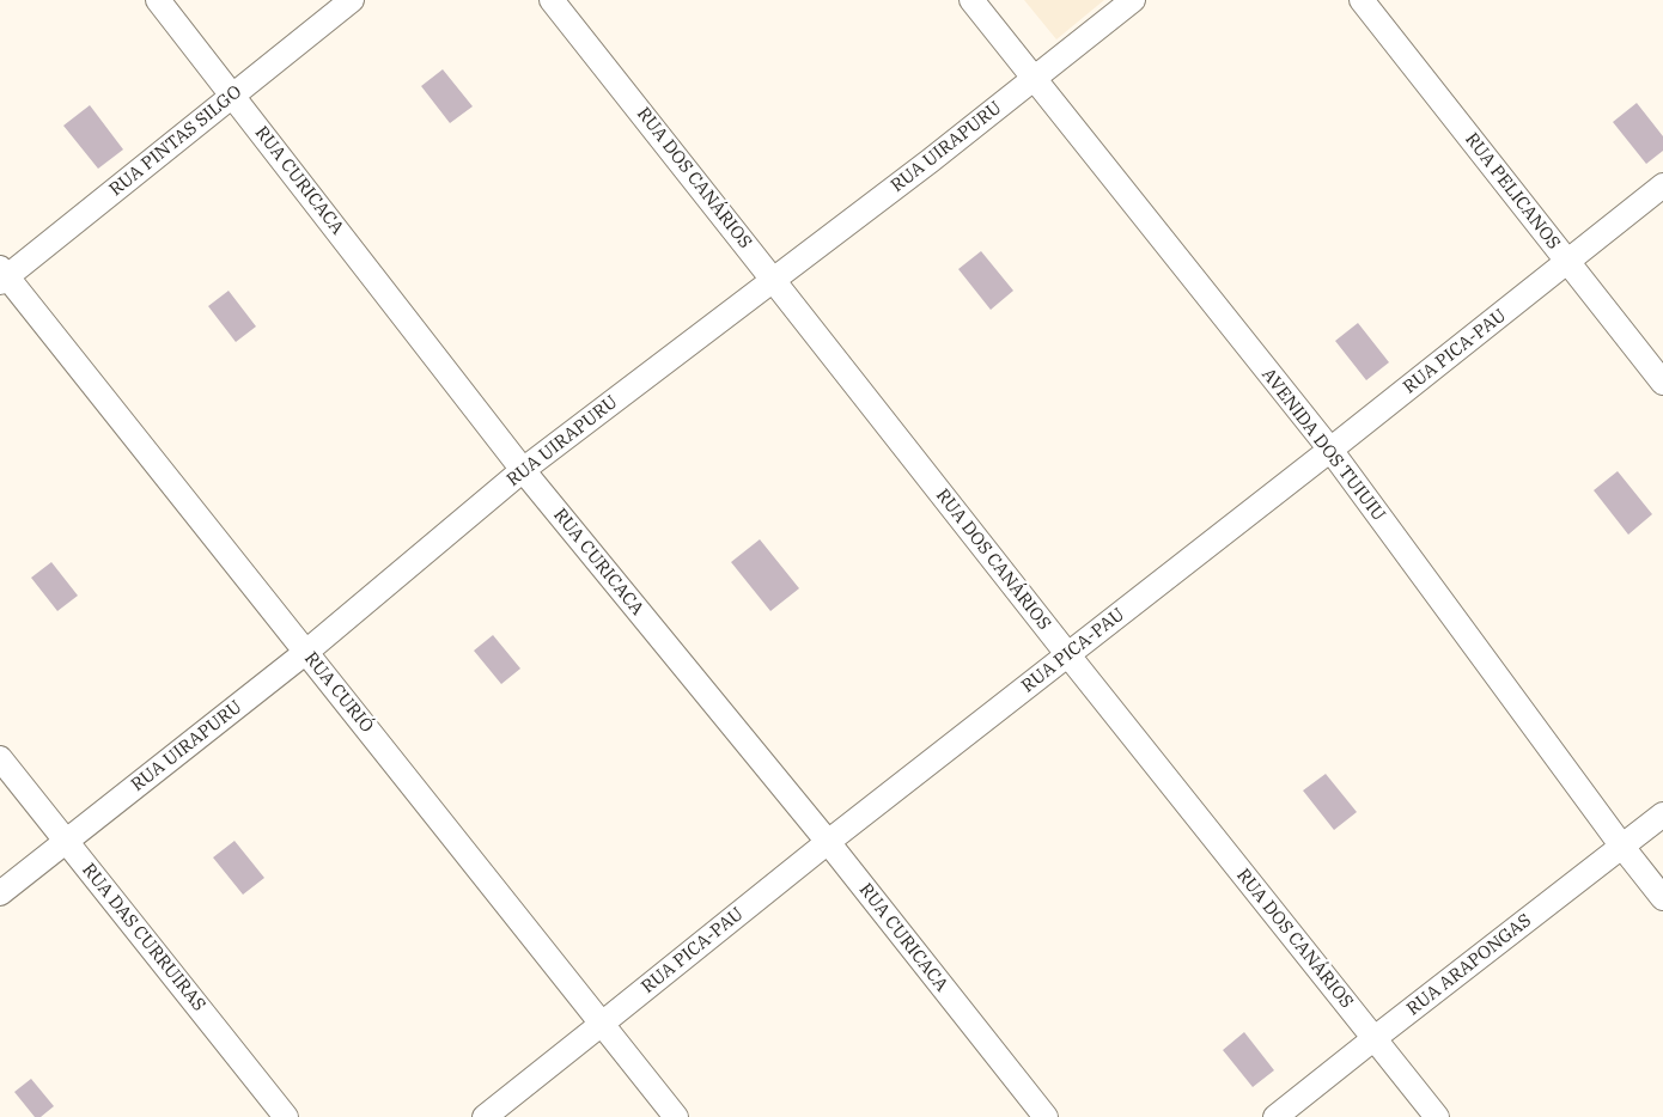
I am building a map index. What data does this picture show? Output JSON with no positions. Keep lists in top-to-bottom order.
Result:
{
  "streets": {
    "street": [
      "RUA PINTAS SILGO",
      "RUA UIRAPURU",
      "RUA DOS CANÁRIOS",
      "RUA CURICACA",
      "RUA PELICANOS",
      "RUA PICA-PAU",
      "AVENIDA DOS TUIUIU",
      "RUA CURIÓ",
      "RUA DAS CURRUIRAS",
      "RUA ARAPONGAS"
    ]
  },
  "crossings": [
    ["RUA PINTAS SILGO", "RUA CURICACA"],
    ["RUA PINTAS SILGO", "RUA CURIÓ"],
    ["RUA UIRAPURU", "RUA DOS CANÁRIOS"],
    ["RUA UIRAPURU", "RUA CURICACA"],
    ["RUA UIRAPURU", "AVENIDA DOS TUIUIU"],
    ["RUA UIRAPURU", "RUA CURIÓ"],
    ["RUA UIRAPURU", "RUA DAS CURRUIRAS"],
    ["RUA DOS CANÁRIOS", "RUA PICA-PAU"],
    ["RUA DOS CANÁRIOS", "RUA ARAPONGAS"],
    ["RUA CURICACA", "RUA PICA-PAU"],
    ["RUA PELICANOS", "RUA PICA-PAU"],
    ["RUA PICA-PAU", "AVENIDA DOS TUIUIU"],
    ["RUA PICA-PAU", "RUA CURIÓ"],
    ["AVENIDA DOS TUIUIU", "RUA ARAPONGAS"]
  ]
}
